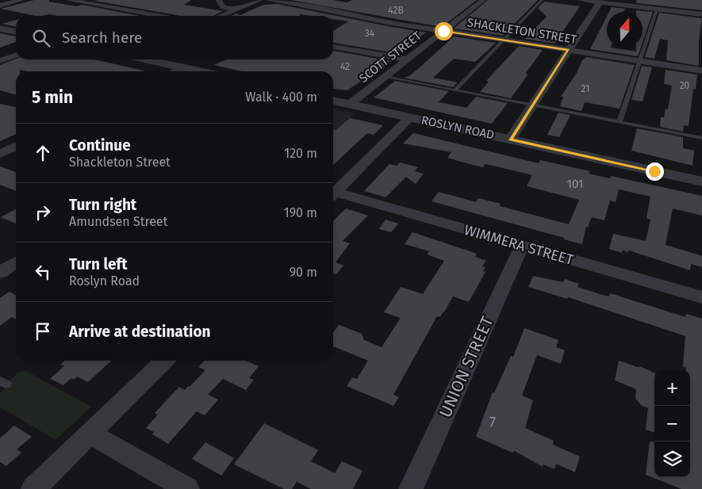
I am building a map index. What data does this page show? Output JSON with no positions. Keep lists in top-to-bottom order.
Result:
{
  "streets": {
    "street": [
      "SHACKLETON STREET",
      "SCOTT STREET",
      "ROSLYN ROAD",
      "WIMMERA STREET",
      "UNION STREET"
    ]
  },
  "crossings": [
    ["SHACKLETON STREET", "SCOTT STREET"],
    ["SCOTT STREET", "ROSLYN ROAD"],
    ["WIMMERA STREET", "UNION STREET"]
  ],
  "house_numbers": [
    "42B",
    "34",
    "42",
    "20",
    "21",
    "101",
    "7"
  ],
  "north": "top",
  "page": {
    "search": "Search here",
    "heading": ["5 min", "Walk · 400 m"],
    "list": [
      ["Continue", "Shackleton Street", "120 m"],
      ["Turn right", "Amundsen Street", "190 m"],
      ["Turn left", "Roslyn Road", "90 m"],
      "Arrive at destination"
    ],
    "map_buttons": ["+", "−"]
  }
}
